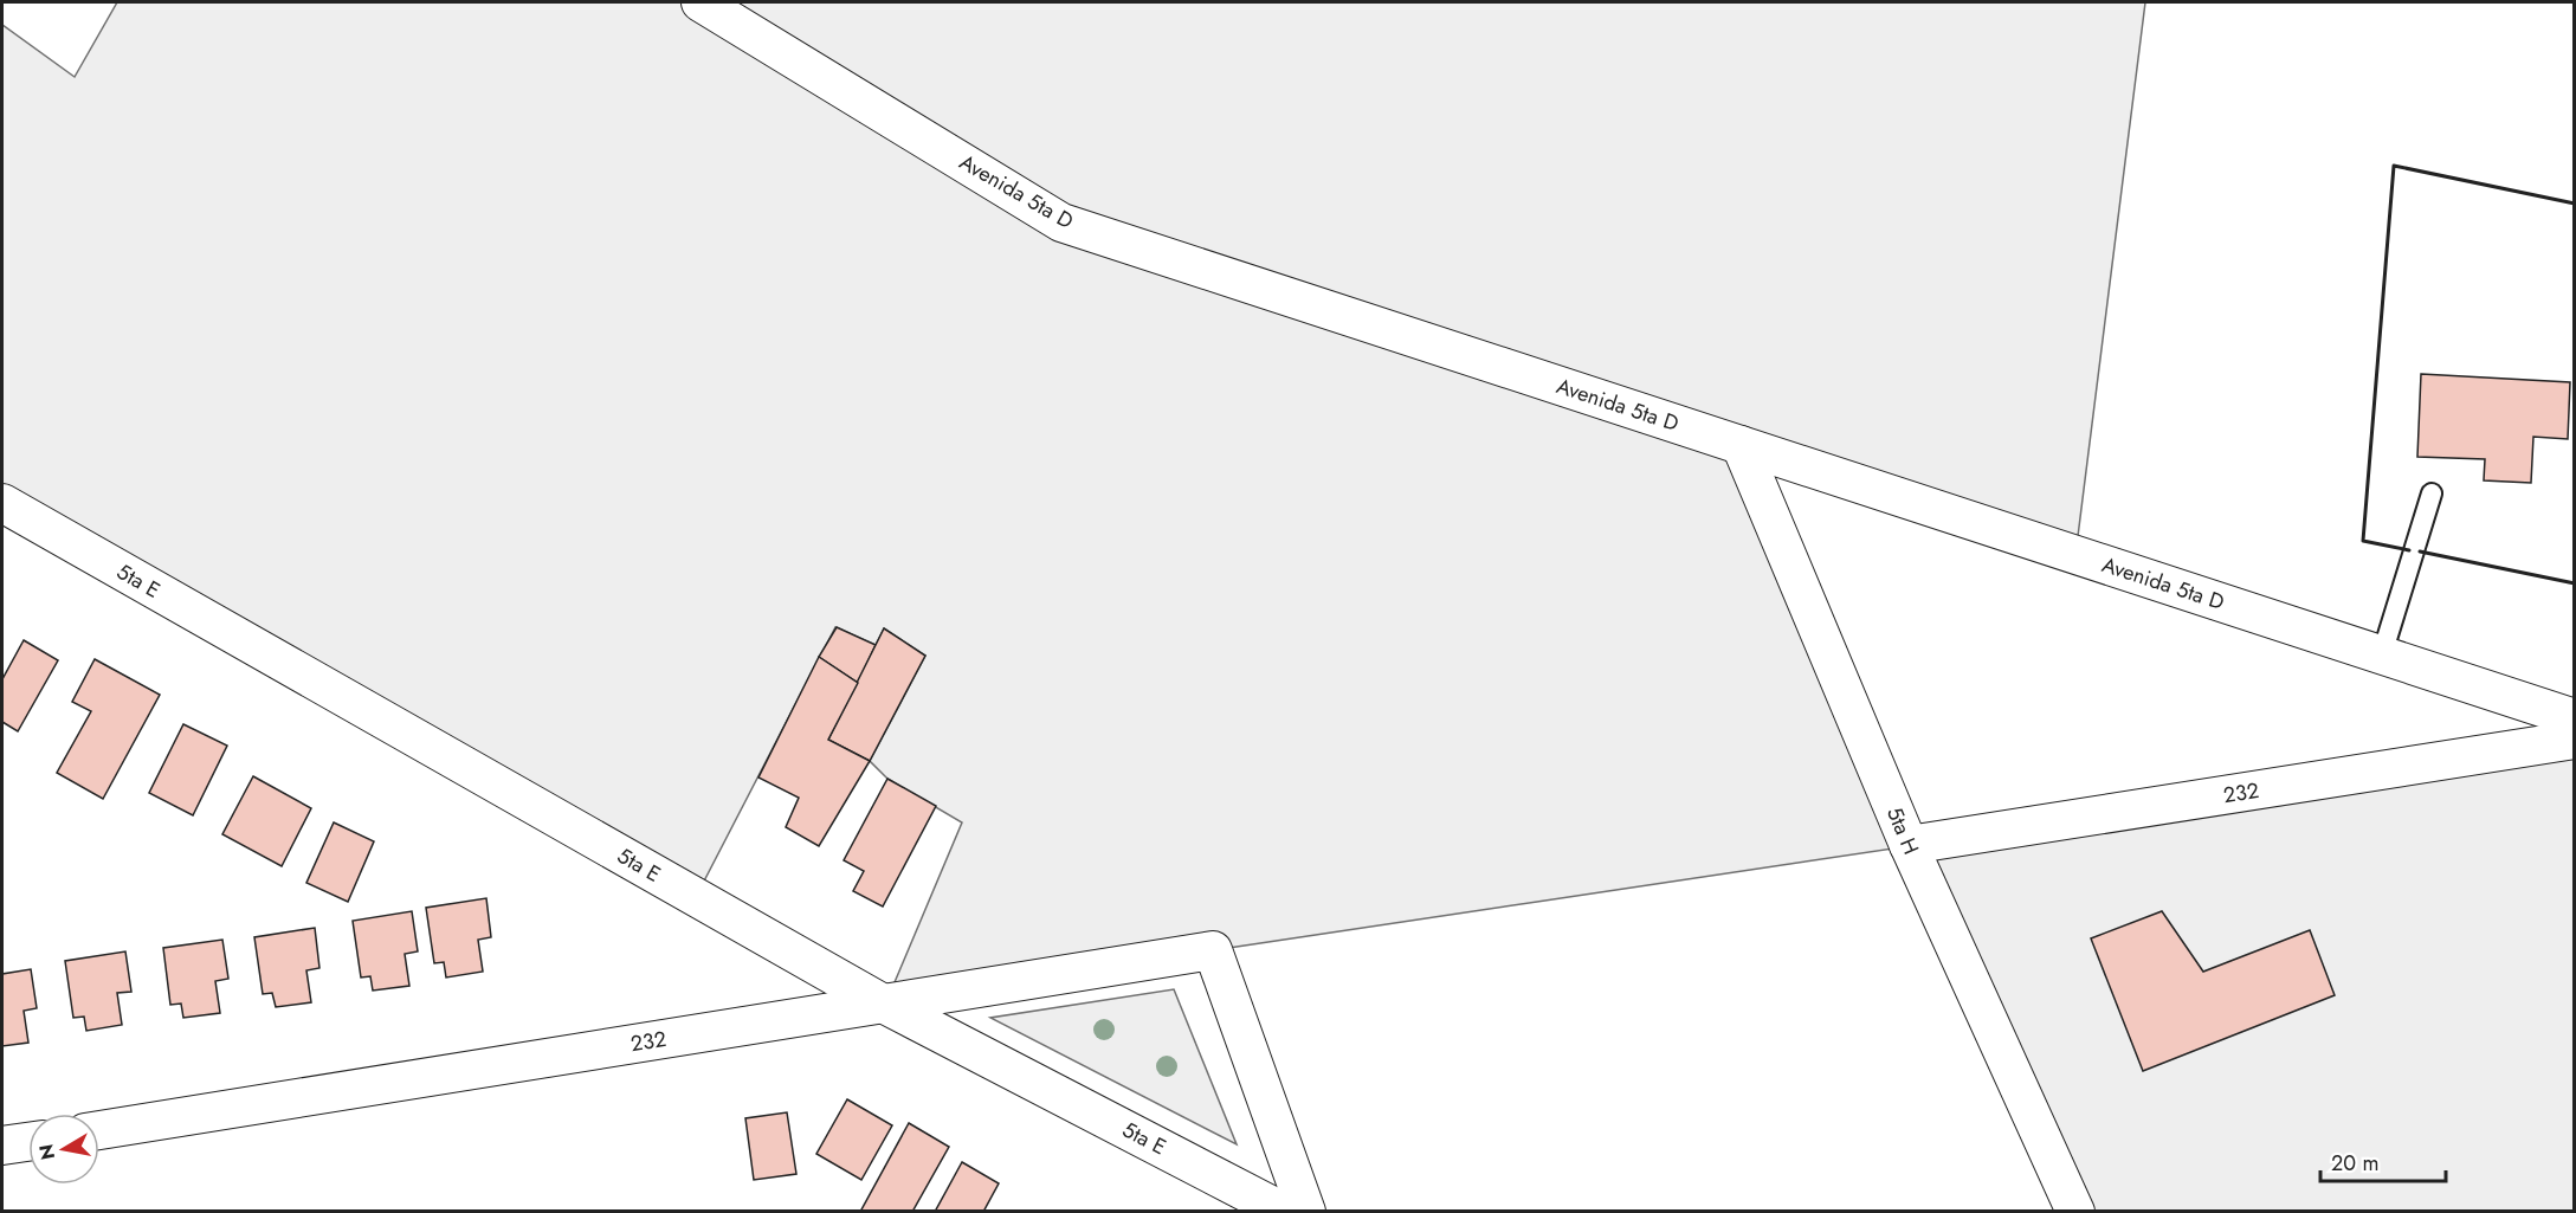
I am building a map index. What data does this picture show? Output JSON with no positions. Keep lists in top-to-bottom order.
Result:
{
  "streets": {
    "street": [
      "Avenida 5ta D",
      "5ta E",
      "232",
      "5ta H"
    ]
  },
  "crossings": [
    ["Avenida 5ta D", "5ta H"],
    ["5ta E", "232"],
    ["232", "5ta H"]
  ],
  "scale_bar": "20 m",
  "north": "left"
}
